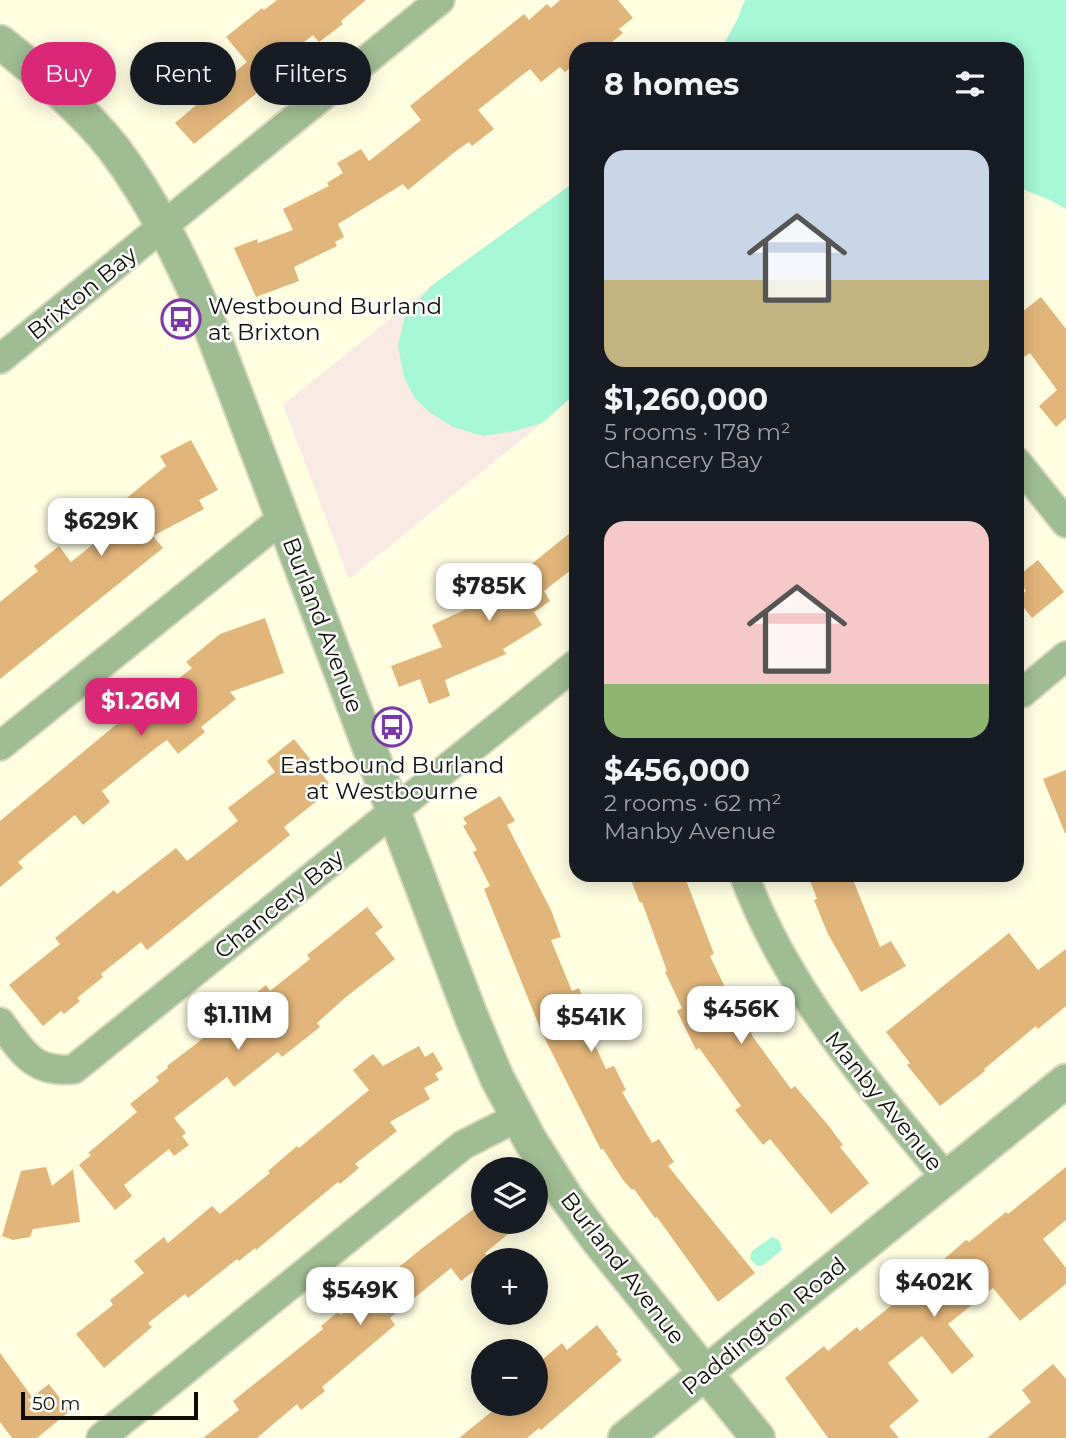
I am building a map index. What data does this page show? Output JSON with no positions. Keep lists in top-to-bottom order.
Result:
{
  "streets": {
    "street": [
      "Brixton Bay",
      "Burland Avenue",
      "Chancery Bay",
      "Manby Avenue",
      "Paddington Road"
    ]
  },
  "crossings": [
    ["Brixton Bay", "Burland Avenue"],
    ["Burland Avenue", "Chancery Bay"],
    ["Burland Avenue", "Paddington Road"],
    ["Manby Avenue", "Paddington Road"]
  ],
  "places": {
    "bus stop": ["Westbound Burland at Brixton", "Eastbound Burland at Westbourne"]
  },
  "scale_bar": "50 m",
  "page": {
    "chip": ["Buy", "Rent", "Filters"],
    "heading": "8 homes",
    "list": [
      {
        "name": "$1,260,000",
        "note": "5 rooms · 178 m² · Chancery Bay"
      },
      {
        "name": "$456,000",
        "note": "2 rooms · 62 m² · Manby Avenue"
      }
    ],
    "price": [
      "$629K",
      "$785K",
      "$1.26M",
      "$456K",
      "$1.11M",
      "$541K",
      "$402K",
      "$549K"
    ],
    "map_buttons": ["+", "−"],
    "scale": "50 m"
  }
}
